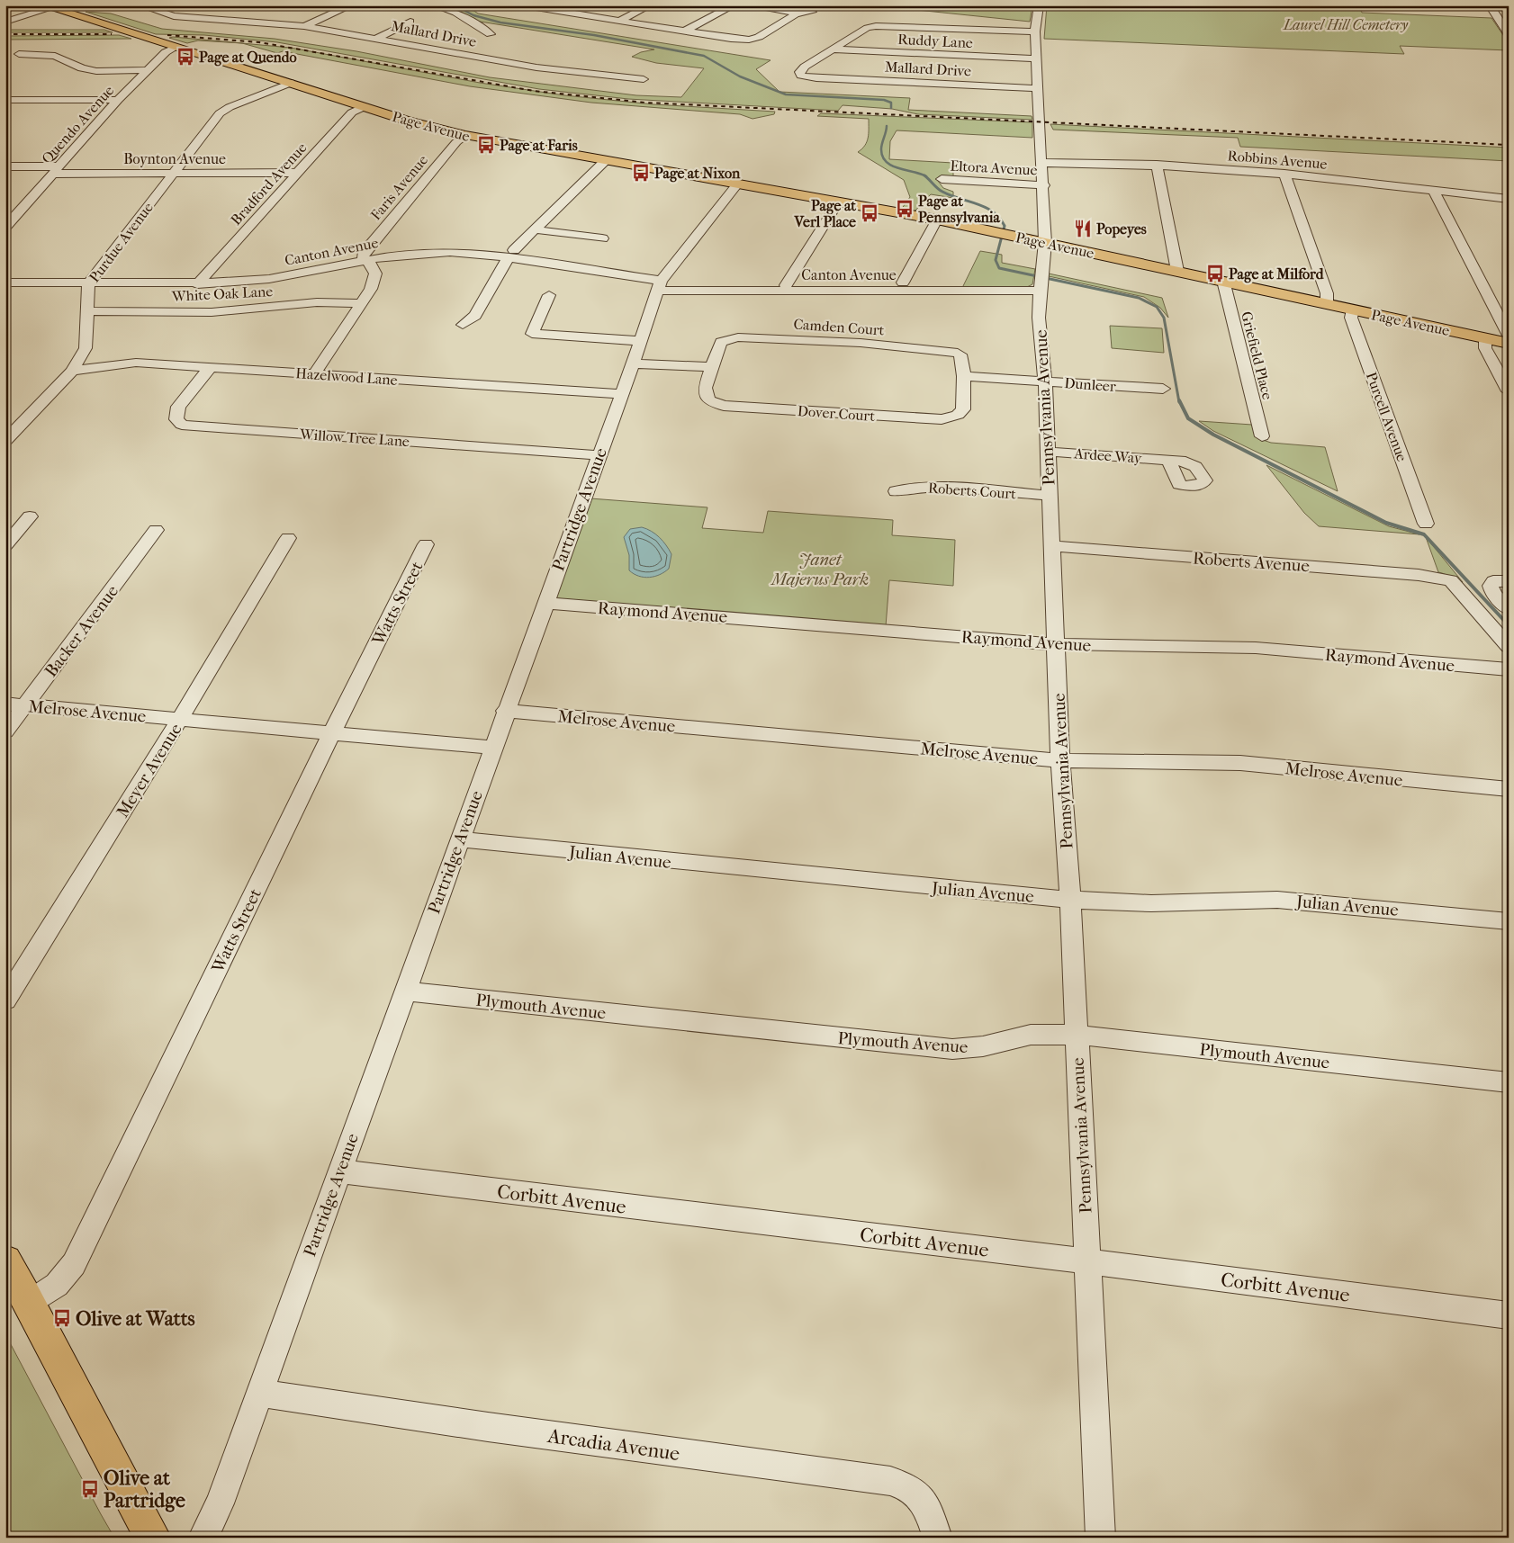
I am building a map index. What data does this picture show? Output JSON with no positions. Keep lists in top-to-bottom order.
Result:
{
  "streets": {
    "main road": ["Page Avenue"],
    "street": [
      "Mallard Drive",
      "Ruddy Lane",
      "Quendo Avenue",
      "Boynton Avenue",
      "Robbins Avenue",
      "Eltora Avenue",
      "Bradford Avenue",
      "Faris Avenue",
      "Purdue Avenue",
      "Canton Avenue",
      "White Oak Lane",
      "Camden Court",
      "Griefield Place",
      "Hazelwood Lane",
      "Dunleer",
      "Pennsylvania Avenue",
      "Dover Court",
      "Purcell Avenue",
      "Willow Tree Lane",
      "Ardee Way",
      "Roberts Court",
      "Partridge Avenue",
      "Roberts Avenue",
      "Watts Street",
      "Raymond Avenue",
      "Backer Avenue",
      "Melrose Avenue",
      "Meyer Avenue",
      "Julian Avenue",
      "Plymouth Avenue",
      "Corbitt Avenue",
      "Arcadia Avenue"
    ]
  },
  "crossings": [
    ["Mallard Drive", "Ruddy Lane"],
    ["Mallard Drive", "Pennsylvania Avenue"],
    ["Ruddy Lane", "Pennsylvania Avenue"],
    ["Quendo Avenue", "Page Avenue"],
    ["Quendo Avenue", "Boynton Avenue"],
    ["Page Avenue", "Bradford Avenue"],
    ["Page Avenue", "Faris Avenue"],
    ["Page Avenue", "Purdue Avenue"],
    ["Page Avenue", "Griefield Place"],
    ["Page Avenue", "Pennsylvania Avenue"],
    ["Page Avenue", "Purcell Avenue"],
    ["Page Avenue", "Partridge Avenue"],
    ["Boynton Avenue", "Bradford Avenue"],
    ["Boynton Avenue", "Purdue Avenue"],
    ["Robbins Avenue", "Pennsylvania Avenue"],
    ["Eltora Avenue", "Pennsylvania Avenue"],
    ["Bradford Avenue", "Canton Avenue"],
    ["Faris Avenue", "Canton Avenue"],
    ["Purdue Avenue", "Canton Avenue"],
    ["Purdue Avenue", "White Oak Lane"],
    ["Purdue Avenue", "Hazelwood Lane"],
    ["Canton Avenue", "Pennsylvania Avenue"],
    ["Canton Avenue", "Partridge Avenue"],
    ["Camden Court", "Dunleer"],
    ["Camden Court", "Dover Court"],
    ["Hazelwood Lane", "Willow Tree Lane"],
    ["Hazelwood Lane", "Partridge Avenue"],
    ["Dunleer", "Pennsylvania Avenue"],
    ["Dunleer", "Dover Court"],
    ["Pennsylvania Avenue", "Ardee Way"],
    ["Pennsylvania Avenue", "Roberts Court"],
    ["Pennsylvania Avenue", "Roberts Avenue"],
    ["Pennsylvania Avenue", "Raymond Avenue"],
    ["Pennsylvania Avenue", "Melrose Avenue"],
    ["Pennsylvania Avenue", "Julian Avenue"],
    ["Pennsylvania Avenue", "Plymouth Avenue"],
    ["Pennsylvania Avenue", "Corbitt Avenue"],
    ["Willow Tree Lane", "Partridge Avenue"],
    ["Partridge Avenue", "Raymond Avenue"],
    ["Partridge Avenue", "Melrose Avenue"],
    ["Partridge Avenue", "Julian Avenue"],
    ["Partridge Avenue", "Plymouth Avenue"],
    ["Partridge Avenue", "Corbitt Avenue"],
    ["Partridge Avenue", "Arcadia Avenue"],
    ["Watts Street", "Melrose Avenue"],
    ["Backer Avenue", "Melrose Avenue"],
    ["Melrose Avenue", "Meyer Avenue"]
  ],
  "parks": ["Laurel Hill Cemetery", "Janet Majerus Park"],
  "places": {
    "bus stop": [
      "Page at Quendo",
      "Page at Faris",
      "Page at Nixon",
      "Page at Pennsylvania",
      "Page at Verl Place",
      "Page at Milford",
      "Olive at Watts",
      "Olive at Partridge"
    ],
    "restaurant": ["Popeyes"]
  }
}
